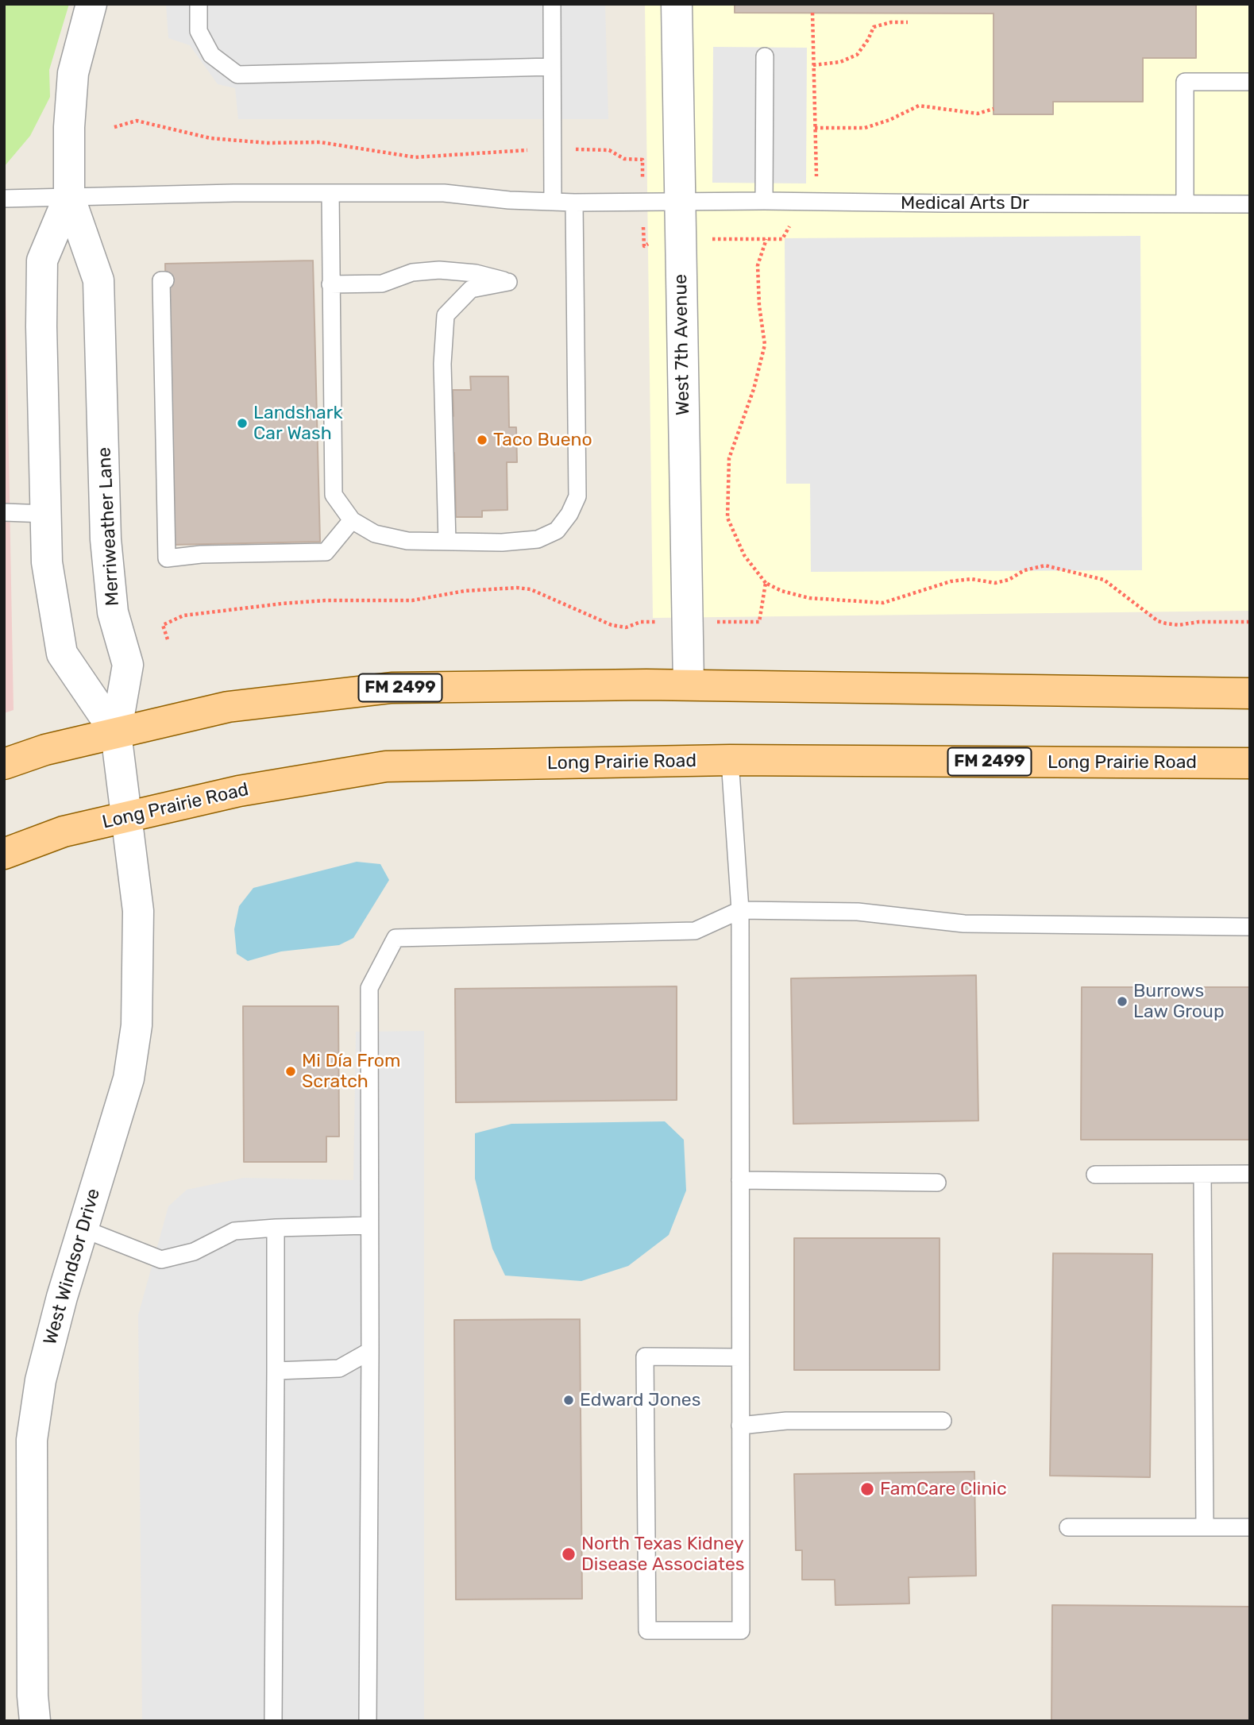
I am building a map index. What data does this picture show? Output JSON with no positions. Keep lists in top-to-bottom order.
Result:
{
  "streets": {
    "main road": ["FM 2499", "Long Prairie Road"],
    "street": ["West 7th Avenue", "Merriweather Lane", "West Windsor Drive"],
    "lane": ["Medical Arts Dr"]
  },
  "crossings": [
    ["Medical Arts Dr", "West 7th Avenue"],
    ["Medical Arts Dr", "Merriweather Lane"],
    ["West 7th Avenue", "FM 2499"],
    ["Merriweather Lane", "FM 2499"],
    ["Merriweather Lane", "West Windsor Drive"],
    ["FM 2499", "West Windsor Drive"],
    ["Long Prairie Road", "West Windsor Drive"]
  ],
  "places": [
    "Landshark Car Wash",
    "Taco Bueno",
    "Burrows Law Group",
    "Mi Día From Scratch",
    "Edward Jones",
    "FamCare Clinic",
    "North Texas Kidney Disease Associates"
  ]
}
